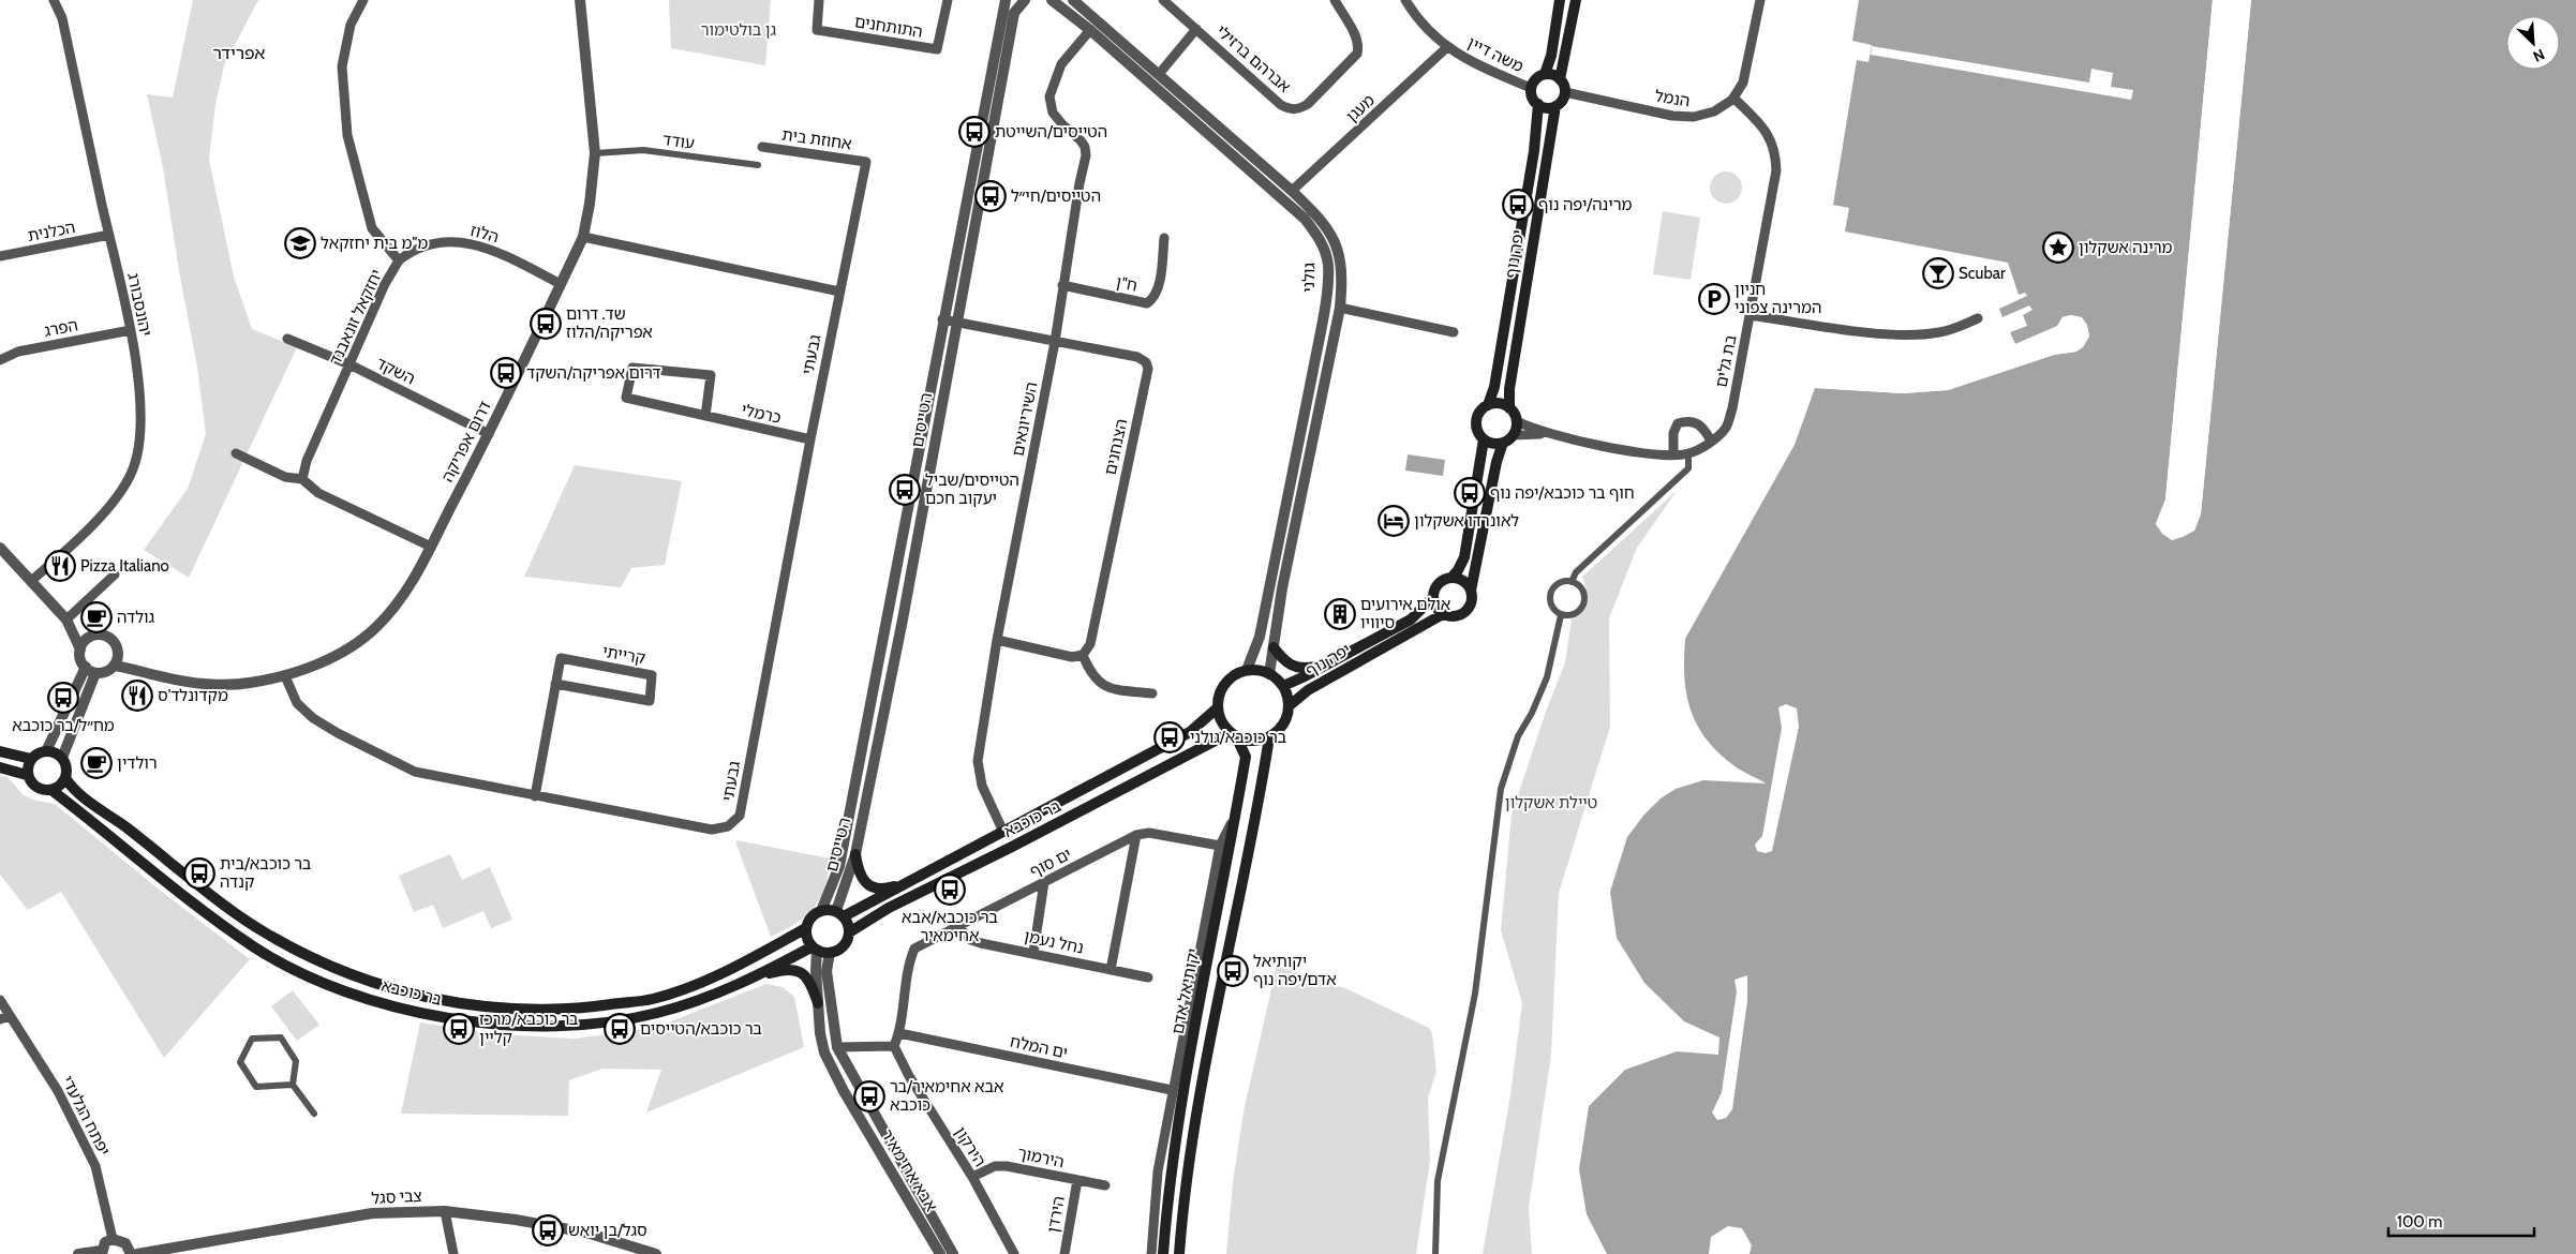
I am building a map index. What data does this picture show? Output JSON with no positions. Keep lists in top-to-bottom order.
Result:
{
  "streets": {
    "main road": ["יפה נוף", "בר כוכבא", "יקותיאל אדם"],
    "street": [
      "התותחנים",
      "משה דיין",
      "אברהם ברזילי",
      "הנמל",
      "מעגן",
      "אחוזת בית",
      "עודד",
      "הכלנית",
      "הלוז",
      "גולני",
      "ח\"ן",
      "יהונסבורג",
      "יחזקאל זונאבנד",
      "הפרג",
      "גבעתי",
      "בת גלים",
      "השקד",
      "כרמלי",
      "השיריונאים",
      "הטייסים",
      "דרום אפריקה",
      "הצנחנים",
      "קרייתי",
      "ים סוף",
      "נחל נעמן",
      "ים המלח",
      "יפתח הגלעדי",
      "הירקון",
      "הירמוך",
      "אבא אחימאיר",
      "צבי סגל",
      "הירדן"
    ]
  },
  "crossings": [
    ["משה דיין", "הנמל"],
    ["משה דיין", "מעגן"],
    ["משה דיין", "יפה נוף"],
    ["אברהם ברזילי", "גולני"],
    ["הנמל", "יפה נוף"],
    ["הנמל", "בת גלים"],
    ["מעגן", "גולני"],
    ["אחוזת בית", "גבעתי"],
    ["עודד", "דרום אפריקה"],
    ["הכלנית", "יהונסבורג"],
    ["הלוז", "יחזקאל זונאבנד"],
    ["הלוז", "דרום אפריקה"],
    ["יפה נוף", "גולני"],
    ["יפה נוף", "בת גלים"],
    ["יפה נוף", "בר כוכבא"],
    ["יפה נוף", "יקותיאל אדם"],
    ["גולני", "השיריונאים"],
    ["גולני", "בר כוכבא"],
    ["גולני", "יקותיאל אדם"],
    ["ח\"ן", "השיריונאים"],
    ["יהונסבורג", "הפרג"],
    ["יחזקאל זונאבנד", "השקד"],
    ["גבעתי", "כרמלי"],
    ["גבעתי", "דרום אפריקה"],
    ["גבעתי", "קרייתי"],
    ["השקד", "דרום אפריקה"],
    ["השיריונאים", "הצנחנים"],
    ["השיריונאים", "בר כוכבא"],
    ["הטייסים", "הצנחנים"],
    ["הטייסים", "בר כוכבא"],
    ["הטייסים", "אבא אחימאיר"],
    ["בר כוכבא", "יקותיאל אדם"],
    ["בר כוכבא", "אבא אחימאיר"],
    ["ים סוף", "נחל נעמן"],
    ["ים סוף", "ים המלח"],
    ["הירקון", "הירמוך"],
    ["הירמוך", "הירדן"]
  ],
  "districts": ["אפרידר"],
  "parks": ["גן בולטימור", "טיילת אשקלון"],
  "places": {
    "bus stop": [
      "הטייסים/השייטת",
      "הטייסים/חי״ל",
      "מרינה/יפה נוף",
      "שד. דרום אפריקה/הלוז",
      "דרום אפריקה/השקד",
      "הטייסים/שביל יעקוב חכם",
      "חוף בר כוכבא/יפה נוף",
      "מח״ל/בר כוכבא",
      "בר כוכבא/גולני",
      "בר כוכבא/בית קנדה",
      "בר כוכבא/אבא אחימאיר",
      "יקותיאל אדם/יפה נוף",
      "בר כוכבא/מרכז קליין",
      "בר כוכבא/הטייסים",
      "אבא אחימאיר/בר כוכבא",
      "סגל/בן יואש"
    ],
    "school or university": ["מ\"מ בית יחזקאל"],
    "place": ["מרינה אשקלון"],
    "bar": ["Scubar"],
    "parking": ["חניון המרינה צפוני"],
    "hotel": ["לאונרדו אשקלון"],
    "restaurant": ["Pizza Italiano", "מקדונלד'ס"],
    "building": ["אולם אירועים סיוויו"],
    "cafe": ["גולדה", "רולדין"]
  },
  "scale_bar": "100 m",
  "north": "bottom right"
}
